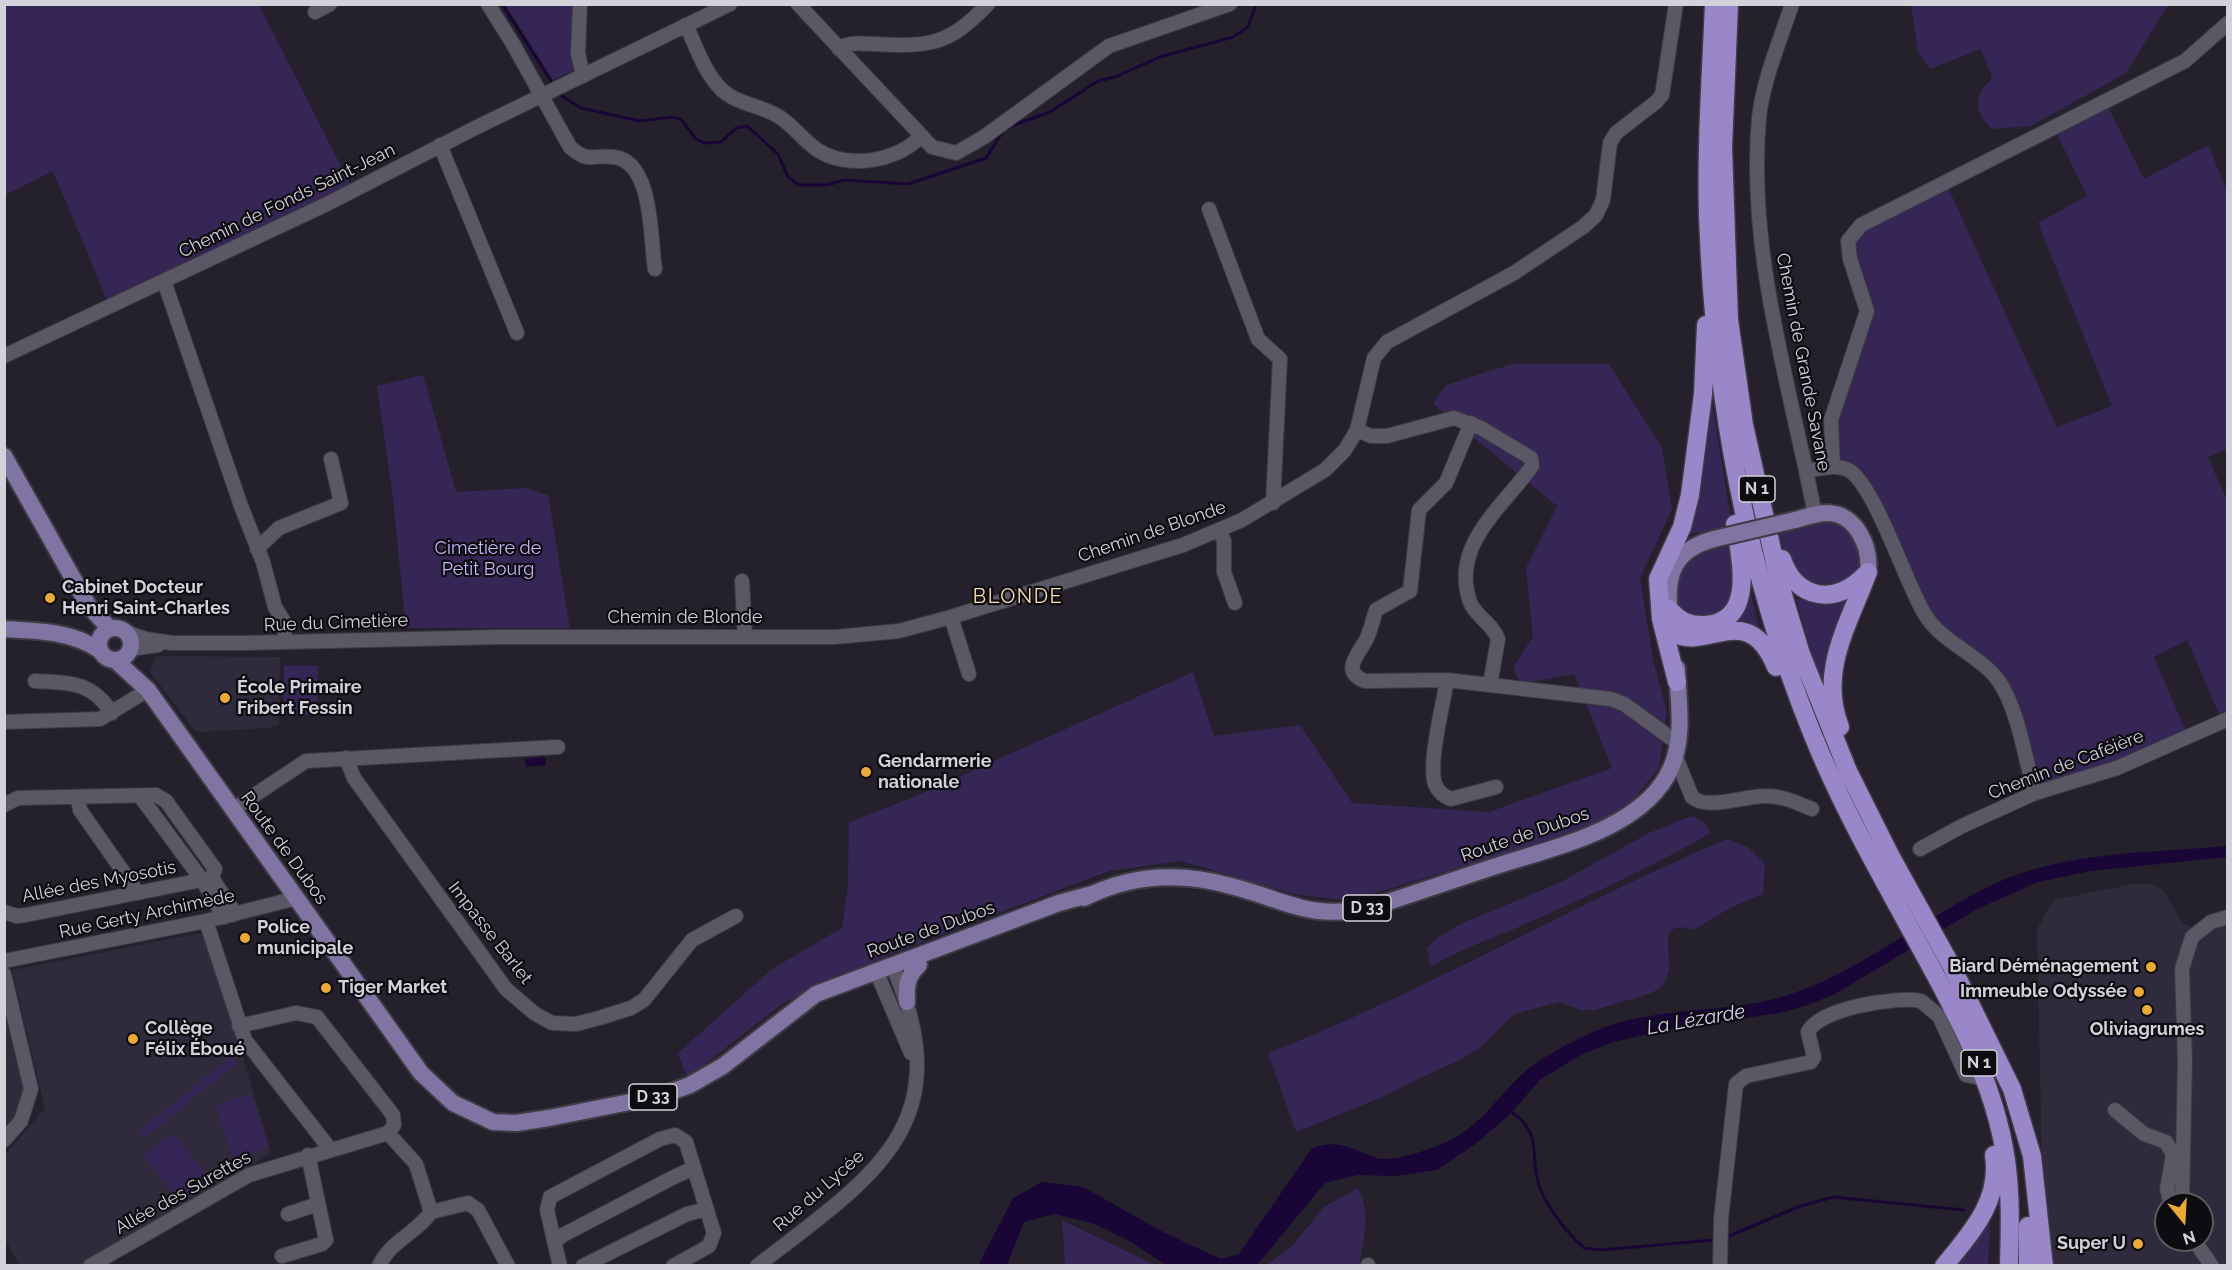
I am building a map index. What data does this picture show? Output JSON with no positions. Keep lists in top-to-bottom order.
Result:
{
  "streets": {
    "highway": ["N 1"],
    "main road": ["Route de Dubos", "D 33"],
    "street": [
      "Chemin de Fonds Saint-Jean",
      "Chemin de Grande Savane",
      "Chemin de Blonde",
      "Rue du Cimetière",
      "Chemin de Caféière",
      "Allée des Myosotis",
      "Rue Gerty Archimède",
      "Impasse Barlet",
      "Rue du Lycée",
      "Allée des Surettes"
    ]
  },
  "crossings": [
    ["Chemin de Grande Savane", "Route de Dubos"],
    ["Chemin de Blonde", "Rue du Cimetière"],
    ["Rue du Cimetière", "Route de Dubos"],
    ["Route de Dubos", "Rue Gerty Archimède"],
    ["Route de Dubos", "Rue du Lycée"],
    ["Allée des Myosotis", "Rue Gerty Archimède"]
  ],
  "districts": ["BLONDE"],
  "water": ["La Lézarde"],
  "parks": ["Cimetière de Petit Bourg"],
  "places": [
    "Cabinet Docteur Henri Saint-Charles",
    "École Primaire Fribert Fessin",
    "Gendarmerie nationale",
    "Police municipale",
    "Biard Déménagement",
    "Tiger Market",
    "Immeuble Odyssée",
    "Oliviagrumes",
    "Collège Félix Éboué",
    "Super U"
  ],
  "north": "bottom"
}
